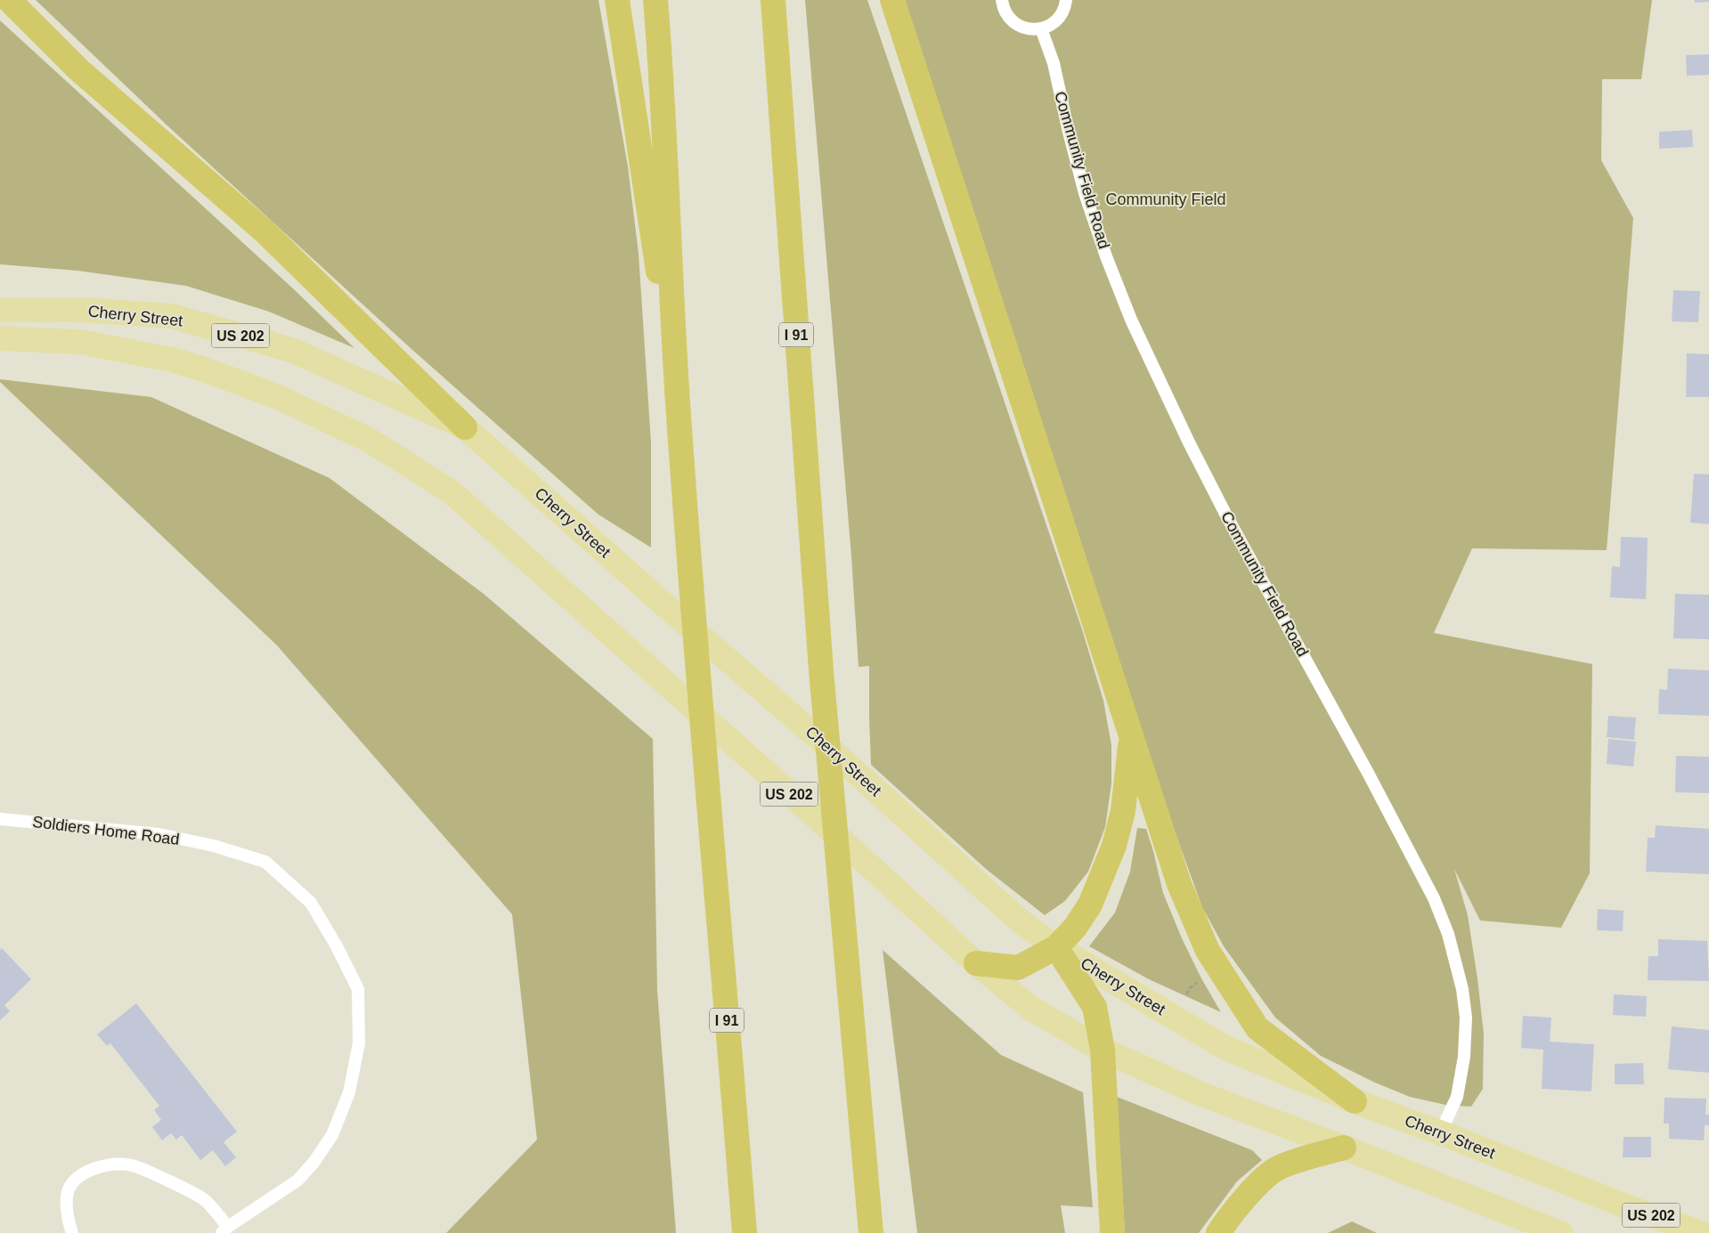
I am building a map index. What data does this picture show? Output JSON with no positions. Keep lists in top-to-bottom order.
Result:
{
  "streets": {
    "highway": ["I 91"],
    "main road": ["Cherry Street", "US 202"],
    "lane": ["Community Field Road", "Soldiers Home Road"]
  },
  "crossings": [
    ["Community Field Road", "Cherry Street"]
  ],
  "parks": ["Community Field"]
}
